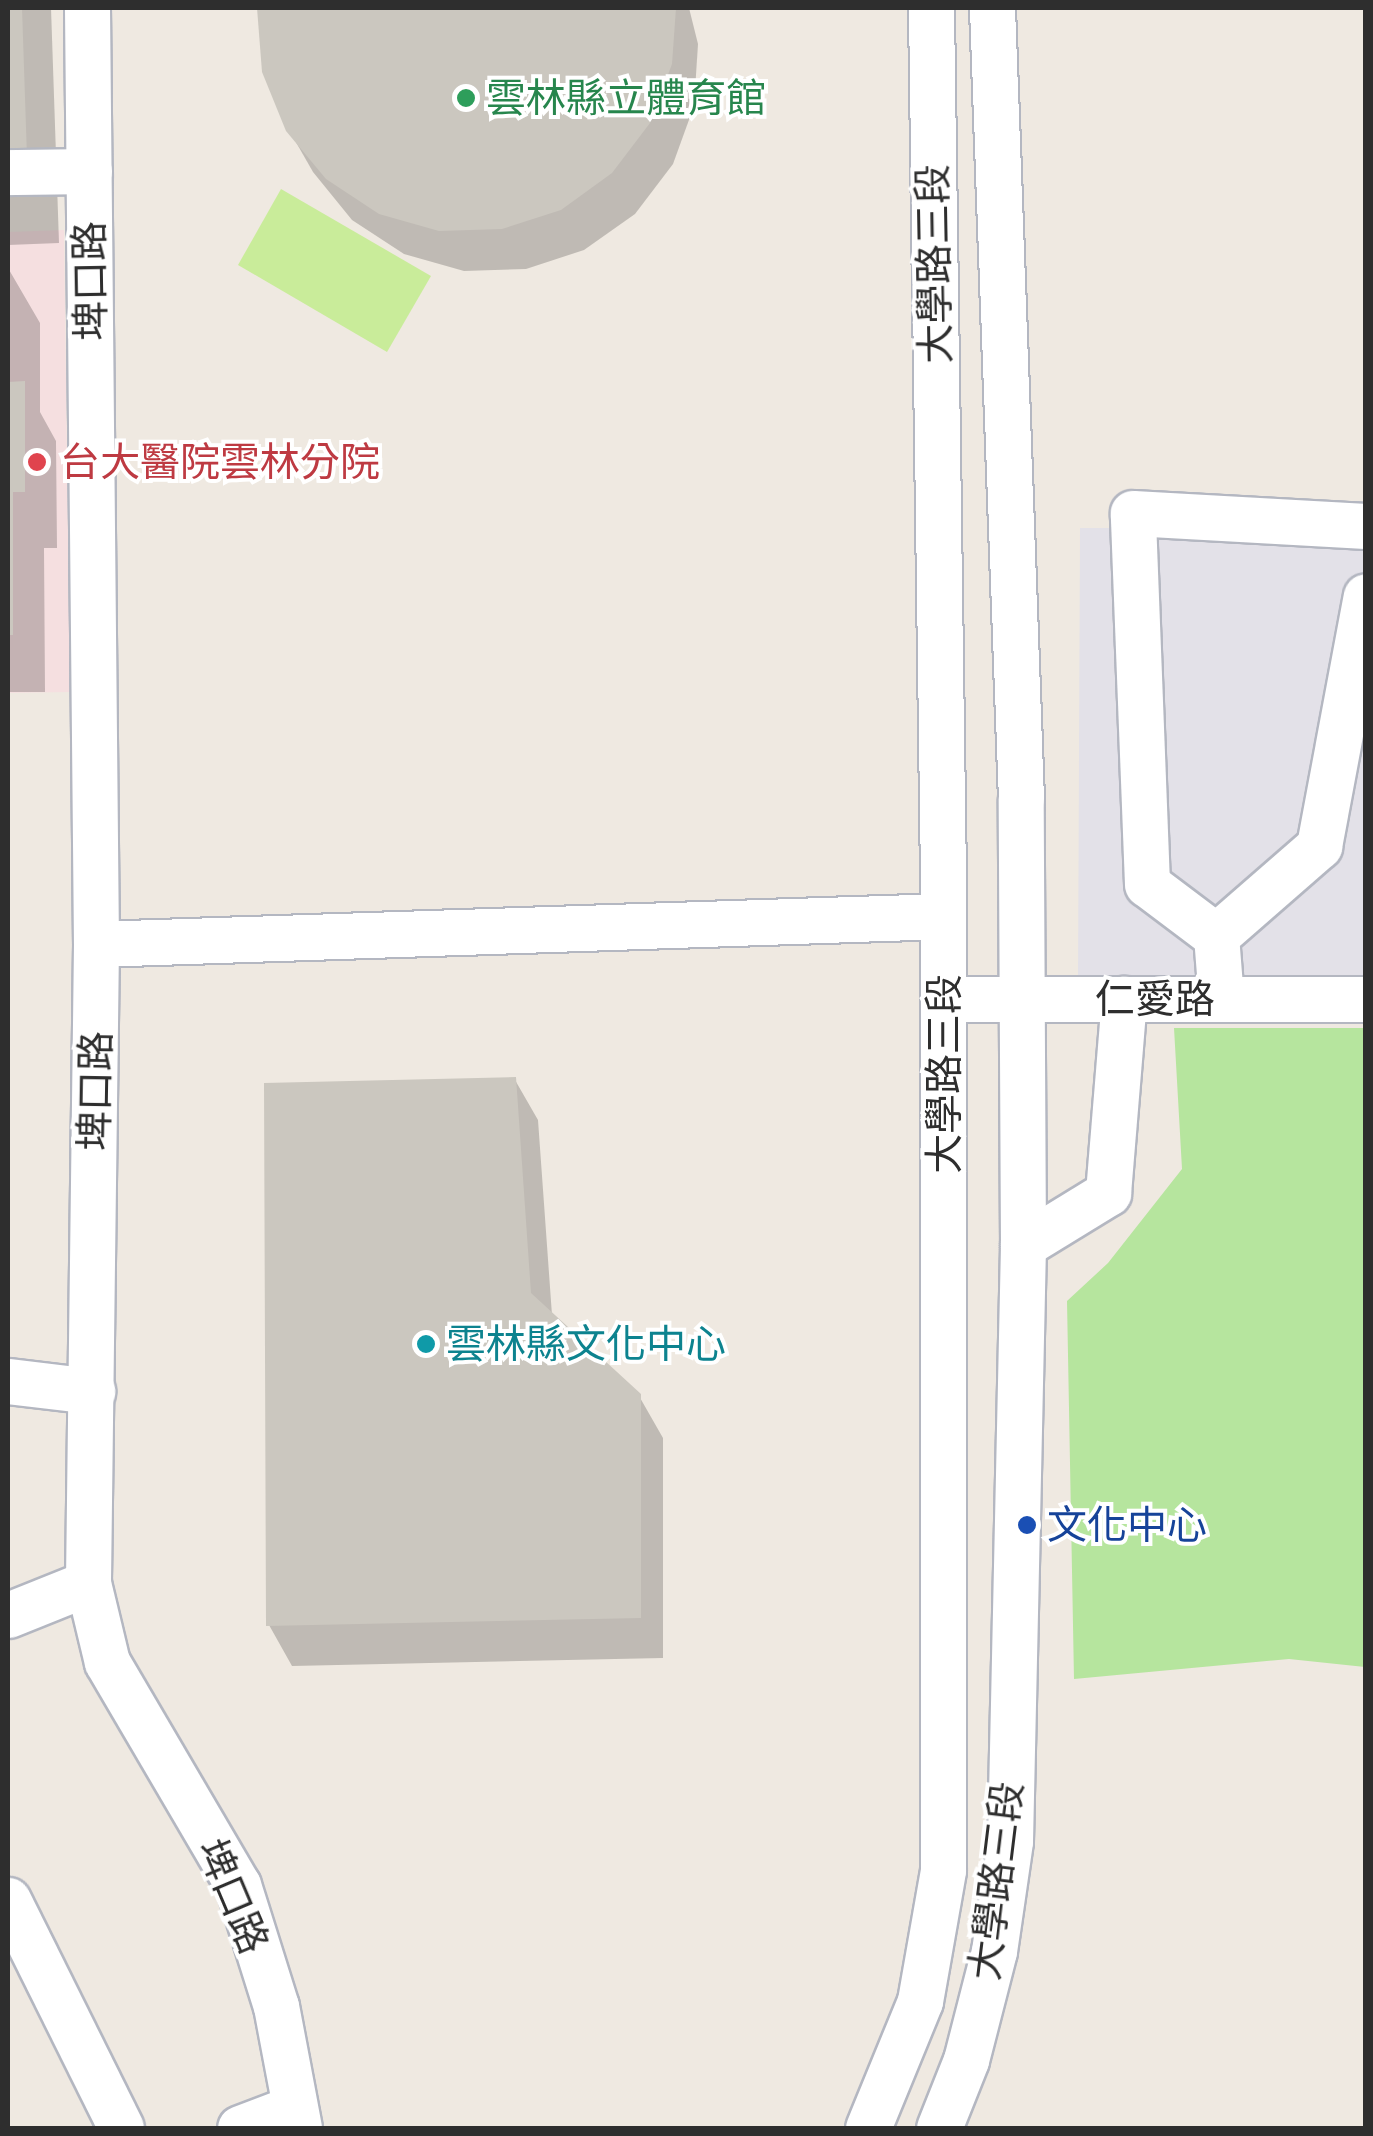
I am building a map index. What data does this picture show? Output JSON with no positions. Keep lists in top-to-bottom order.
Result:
{
  "streets": {
    "street": ["大學路三段", "埤口路", "仁愛路"]
  },
  "crossings": [
    ["大學路三段", "仁愛路"]
  ],
  "places": [
    "雲林縣立體育館",
    "台大醫院雲林分院",
    "雲林縣文化中心",
    "文化中心"
  ]
}
